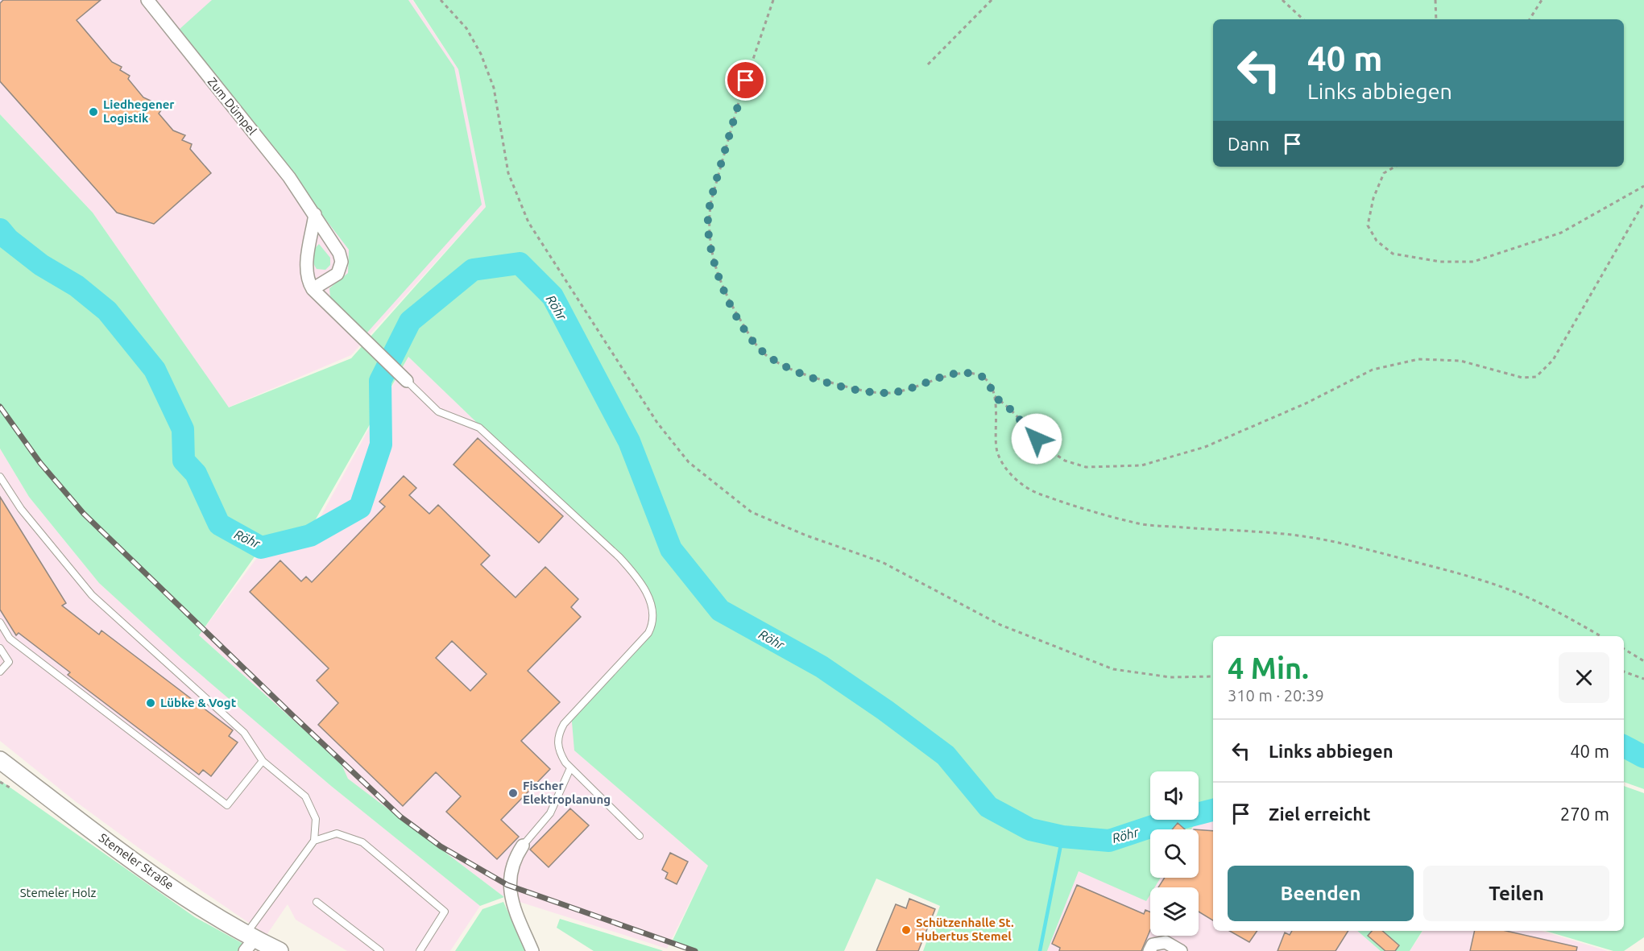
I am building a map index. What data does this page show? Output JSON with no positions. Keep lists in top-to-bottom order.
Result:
{
  "streets": {
    "main road": ["Stemeler Straße"],
    "street": ["Zum Dümpel"]
  },
  "water": ["Röhr"],
  "parks": ["Stemeler Holz"],
  "places": [
    "Liedhegener Logistik",
    "Lübke & Vogt",
    "Fischer Elektroplanung",
    "Schützenhalle St. Hubertus Stemel"
  ],
  "page": {
    "turn": ["40 m", "Links abbiegen"],
    "then": "Dann",
    "heading": ["4 Min.", "310 m · 20:39"],
    "list": [
      {
        "name": "Links abbiegen",
        "value": "40 m"
      },
      {
        "name": "Ziel erreicht",
        "value": "270 m"
      }
    ],
    "buttons": ["Beenden", "Teilen"]
  }
}
